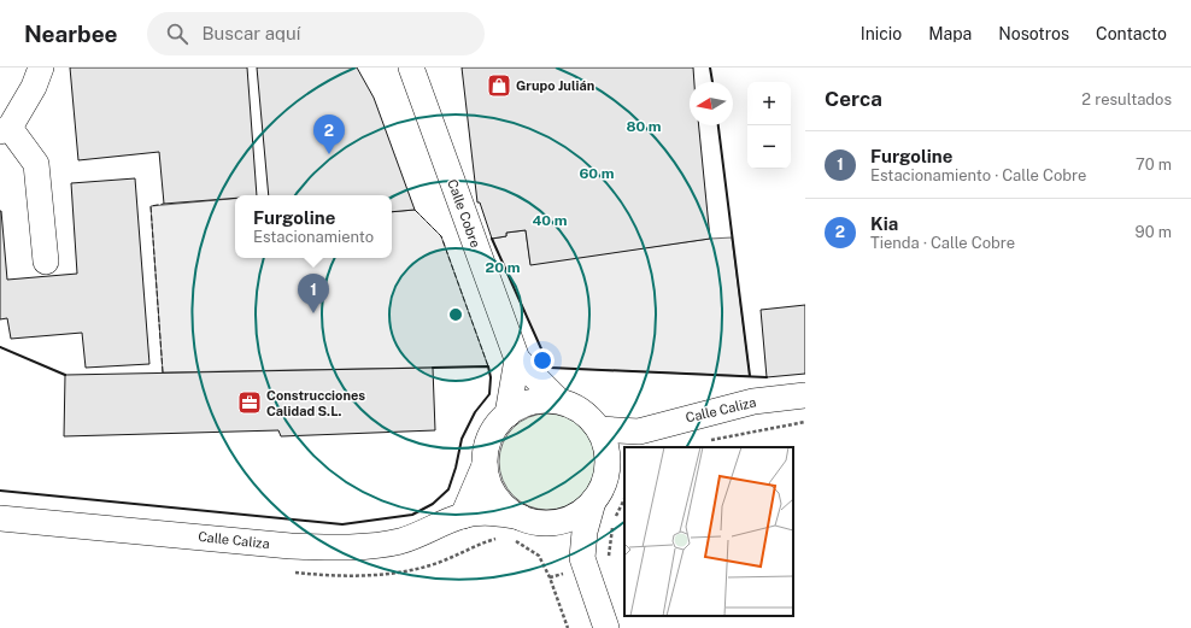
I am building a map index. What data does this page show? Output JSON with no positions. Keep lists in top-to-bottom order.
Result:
{
  "streets": {
    "street": ["Calle Cobre", "Calle Caliza"]
  },
  "crossings": [
    ["Calle Cobre", "Calle Caliza"]
  ],
  "places": {
    "shop": ["Grupo Julián"],
    "office": ["Construcciones Calidad S.L."]
  },
  "north": "left",
  "page": {
    "header": "Nearbee",
    "search": "Buscar aquí",
    "nav": [
      "Inicio",
      "Mapa",
      "Nosotros",
      "Contacto"
    ],
    "heading": ["Cerca", "2 resultados"],
    "map_buttons": ["+", "−"],
    "pins": ["2", "1"],
    "list": [
      {
        "mark": "1",
        "name": "Furgoline",
        "note": "Estacionamiento · Calle Cobre",
        "value": "70 m"
      },
      {
        "mark": "2",
        "name": "Kia",
        "note": "Tienda · Calle Cobre",
        "value": "90 m"
      }
    ],
    "popup": ["Furgoline", "Estacionamiento"]
  },
  "rings": [
    "80 m",
    "60 m",
    "40 m",
    "20 m"
  ]
}
